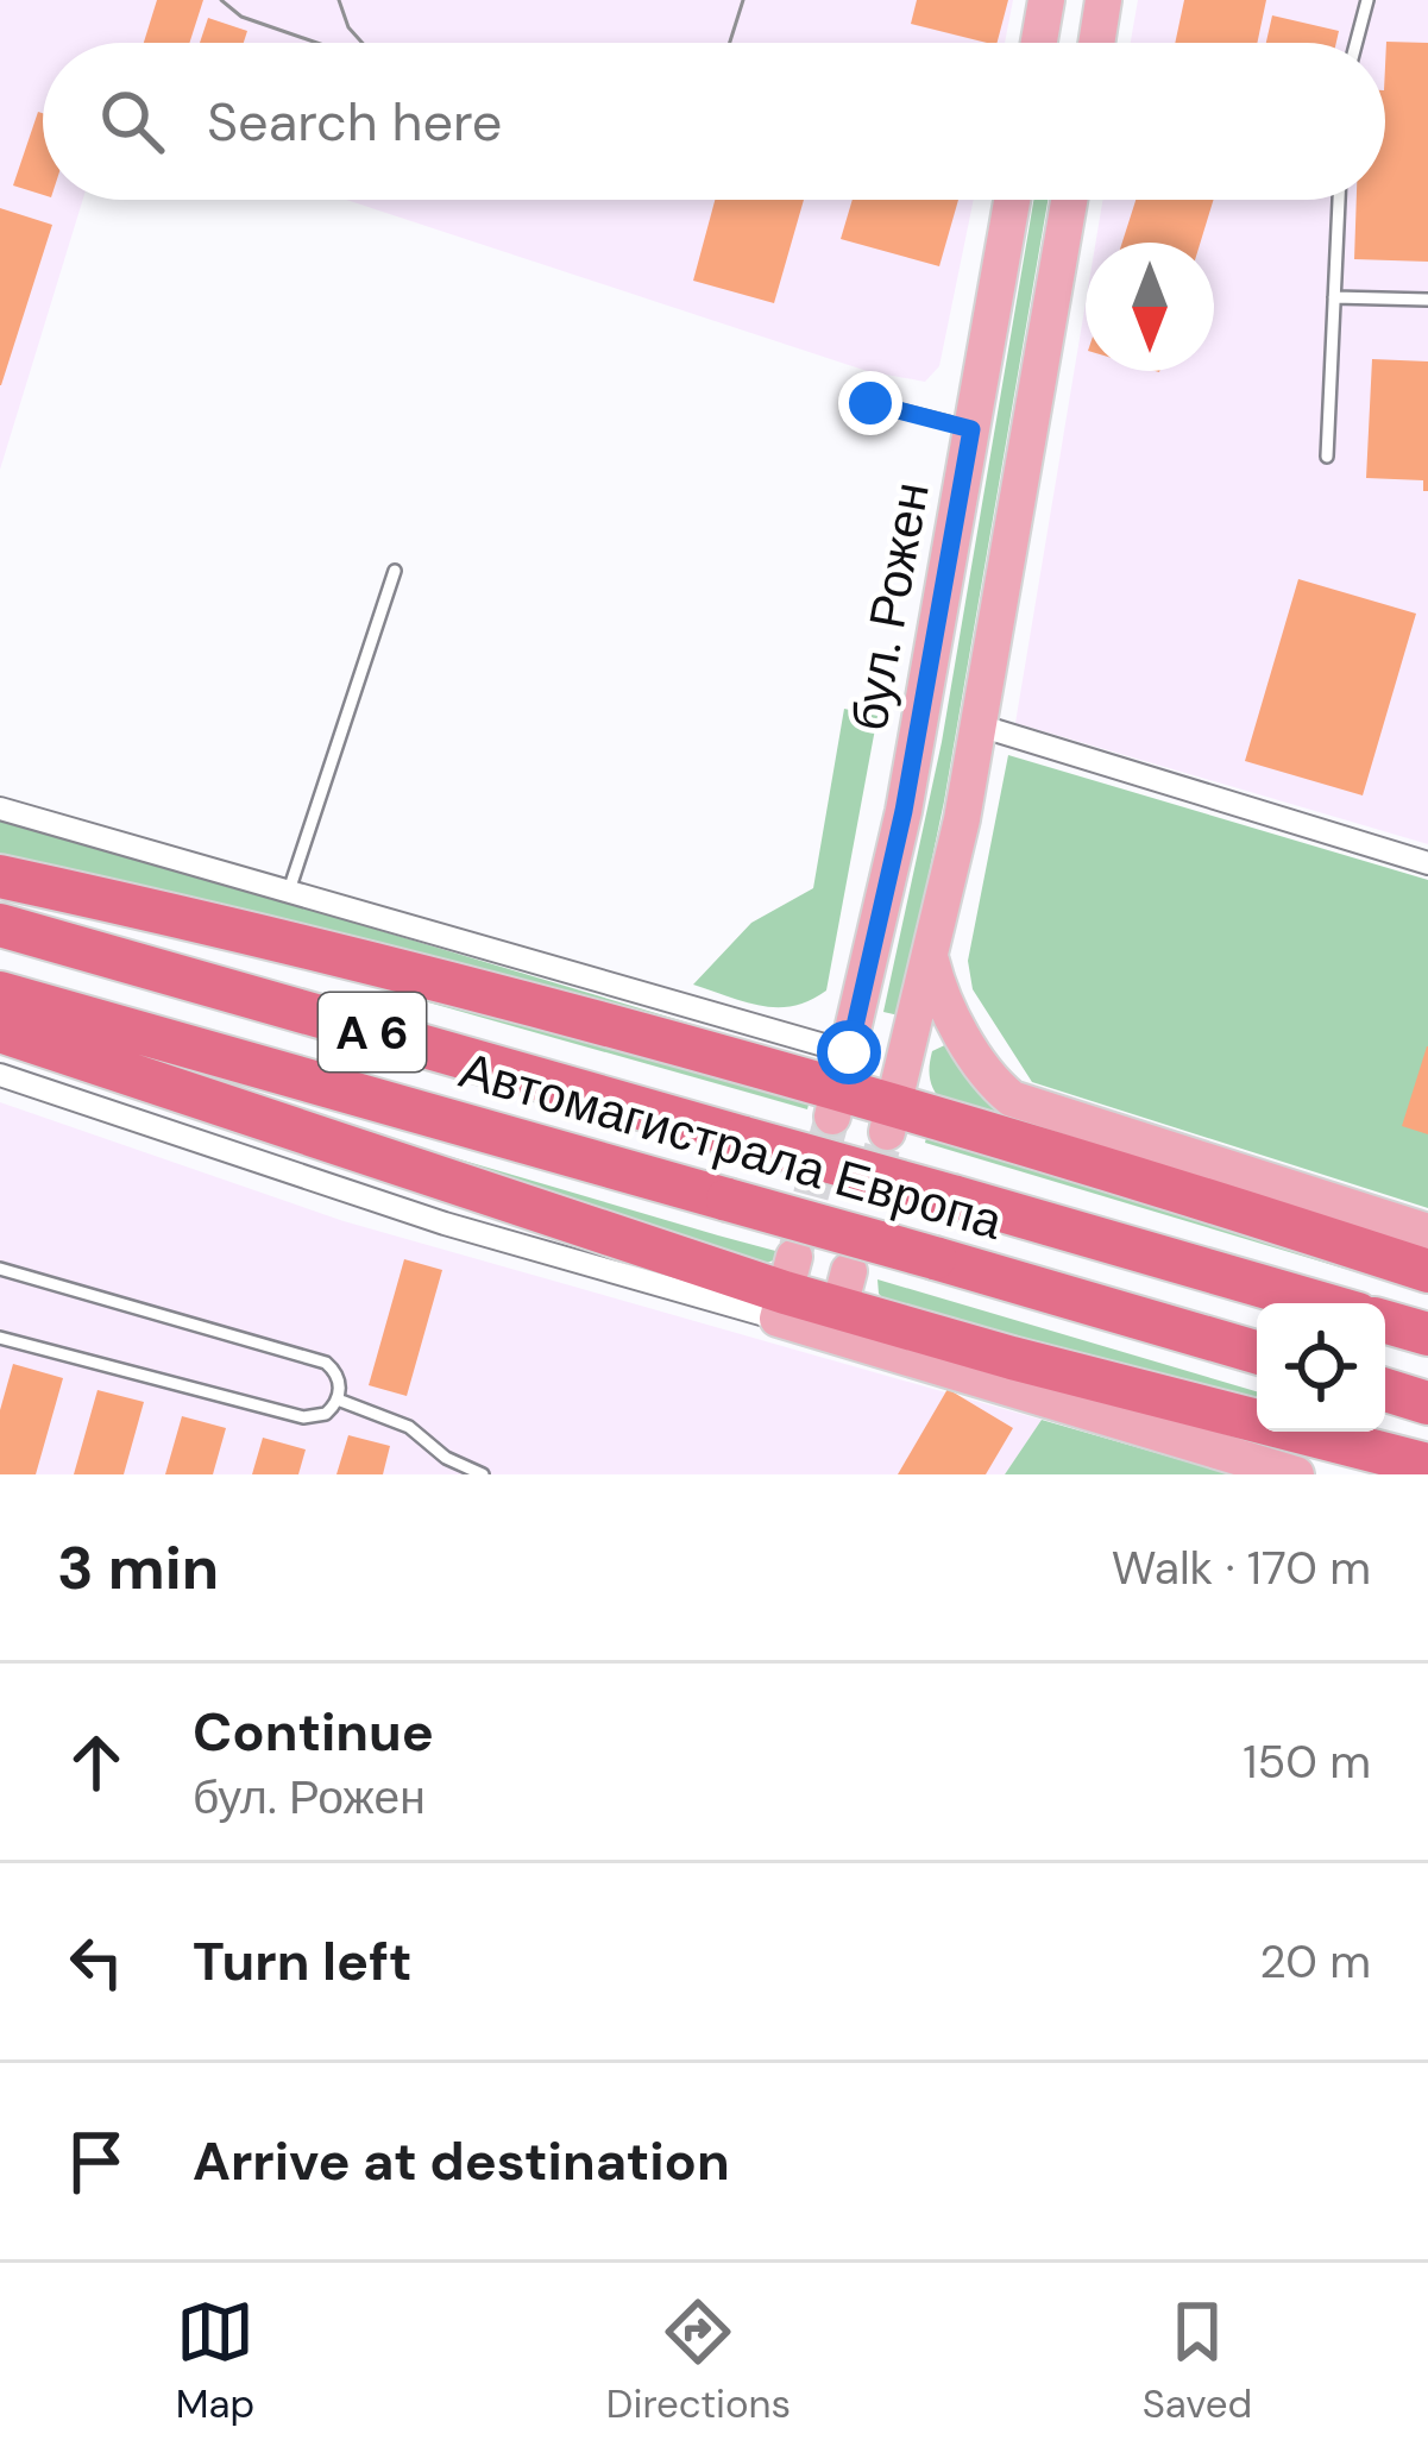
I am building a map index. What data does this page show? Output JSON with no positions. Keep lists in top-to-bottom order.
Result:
{
  "streets": {
    "highway": ["A 6", "Автомагистрала Европа"],
    "main road": ["бул. Рожен"]
  },
  "north": "bottom",
  "page": {
    "search": "Search here",
    "heading": ["3 min", "Walk · 170 m"],
    "list": [
      ["Continue", "бул. Рожен", "150 m"],
      ["Turn left", "20 m"],
      "Arrive at destination"
    ],
    "nav": ["Map", "Directions", "Saved"]
  }
}
